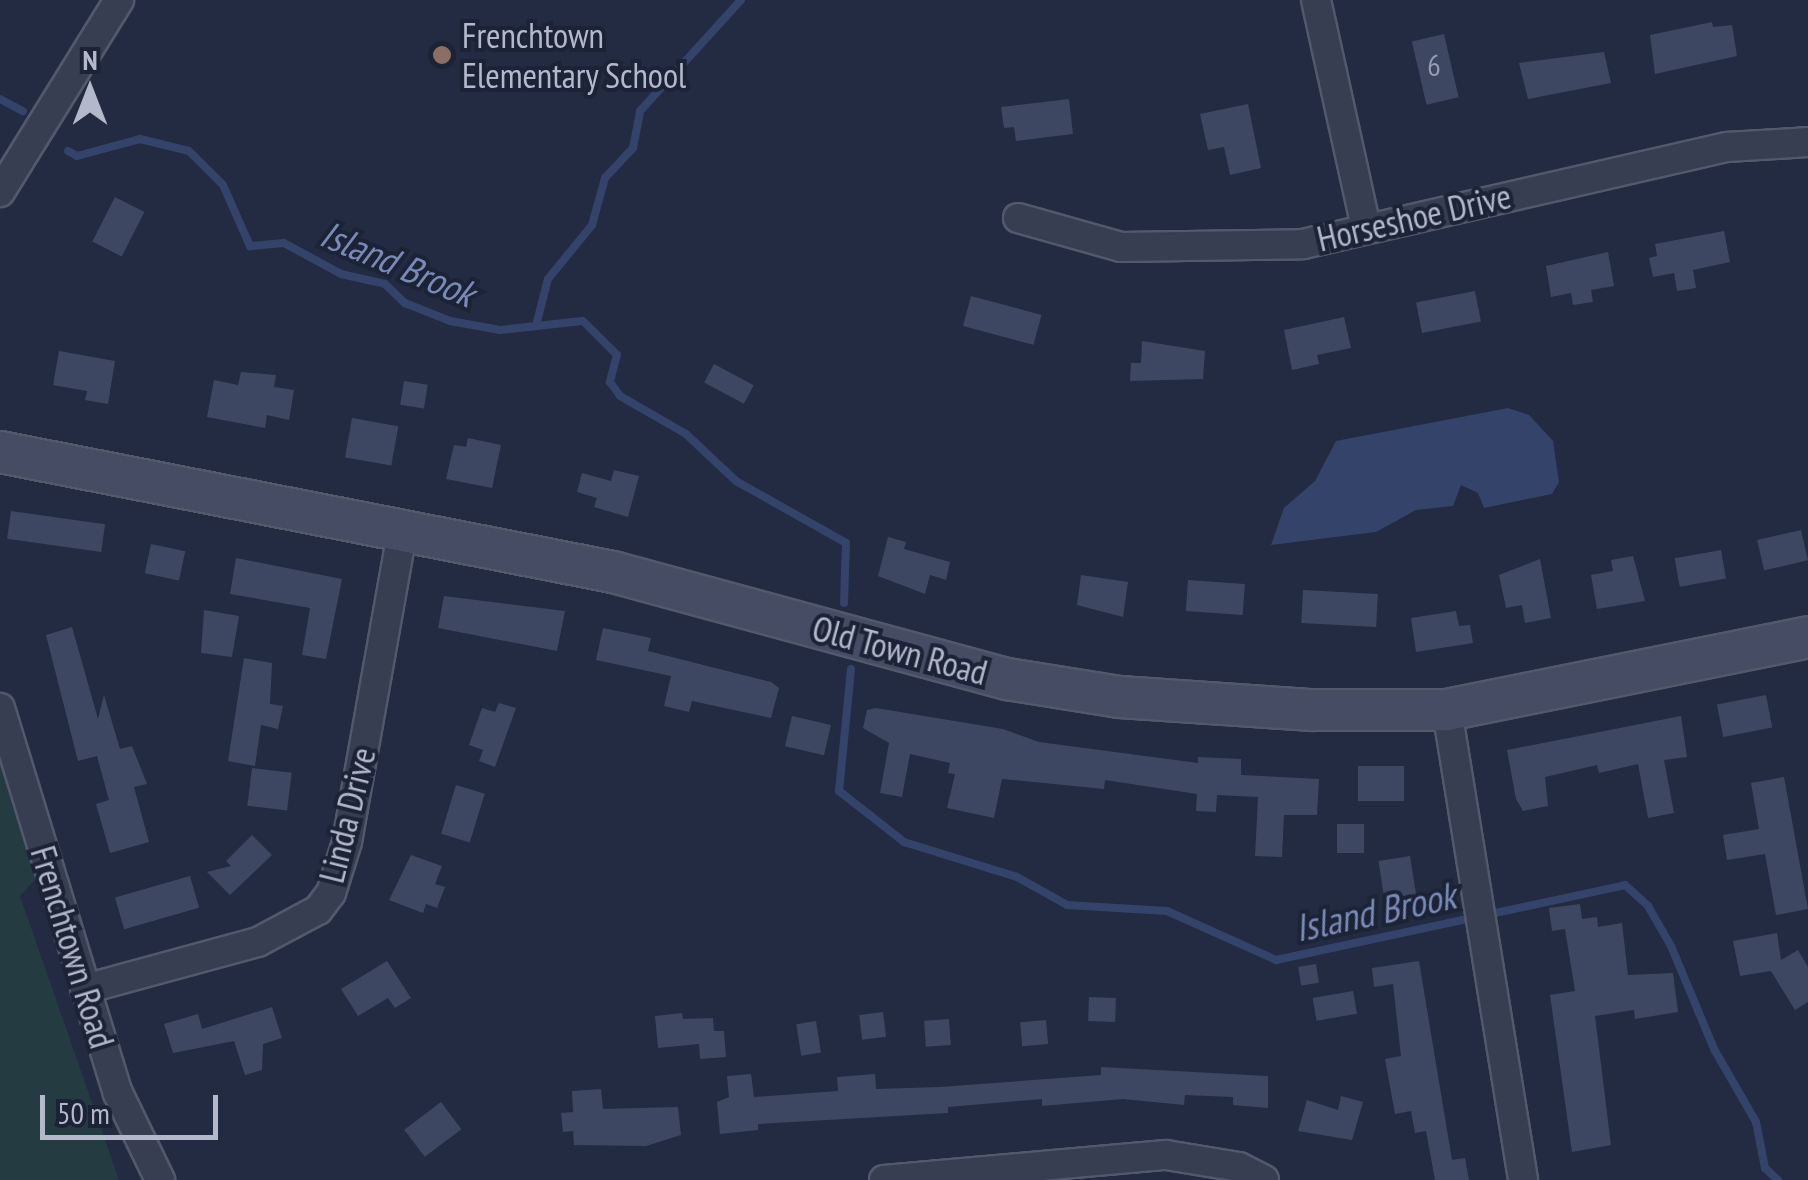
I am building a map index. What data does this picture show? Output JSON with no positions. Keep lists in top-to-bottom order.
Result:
{
  "streets": {
    "main road": ["Old Town Road"],
    "street": ["Horseshoe Drive", "Linda Drive", "Frenchtown Road"]
  },
  "crossings": [
    ["Old Town Road", "Linda Drive"],
    ["Linda Drive", "Frenchtown Road"]
  ],
  "water": ["Island Brook"],
  "places": ["Frenchtown Elementary School"],
  "house_numbers": ["6"],
  "scale_bar": "50 m",
  "north": "top"
}
